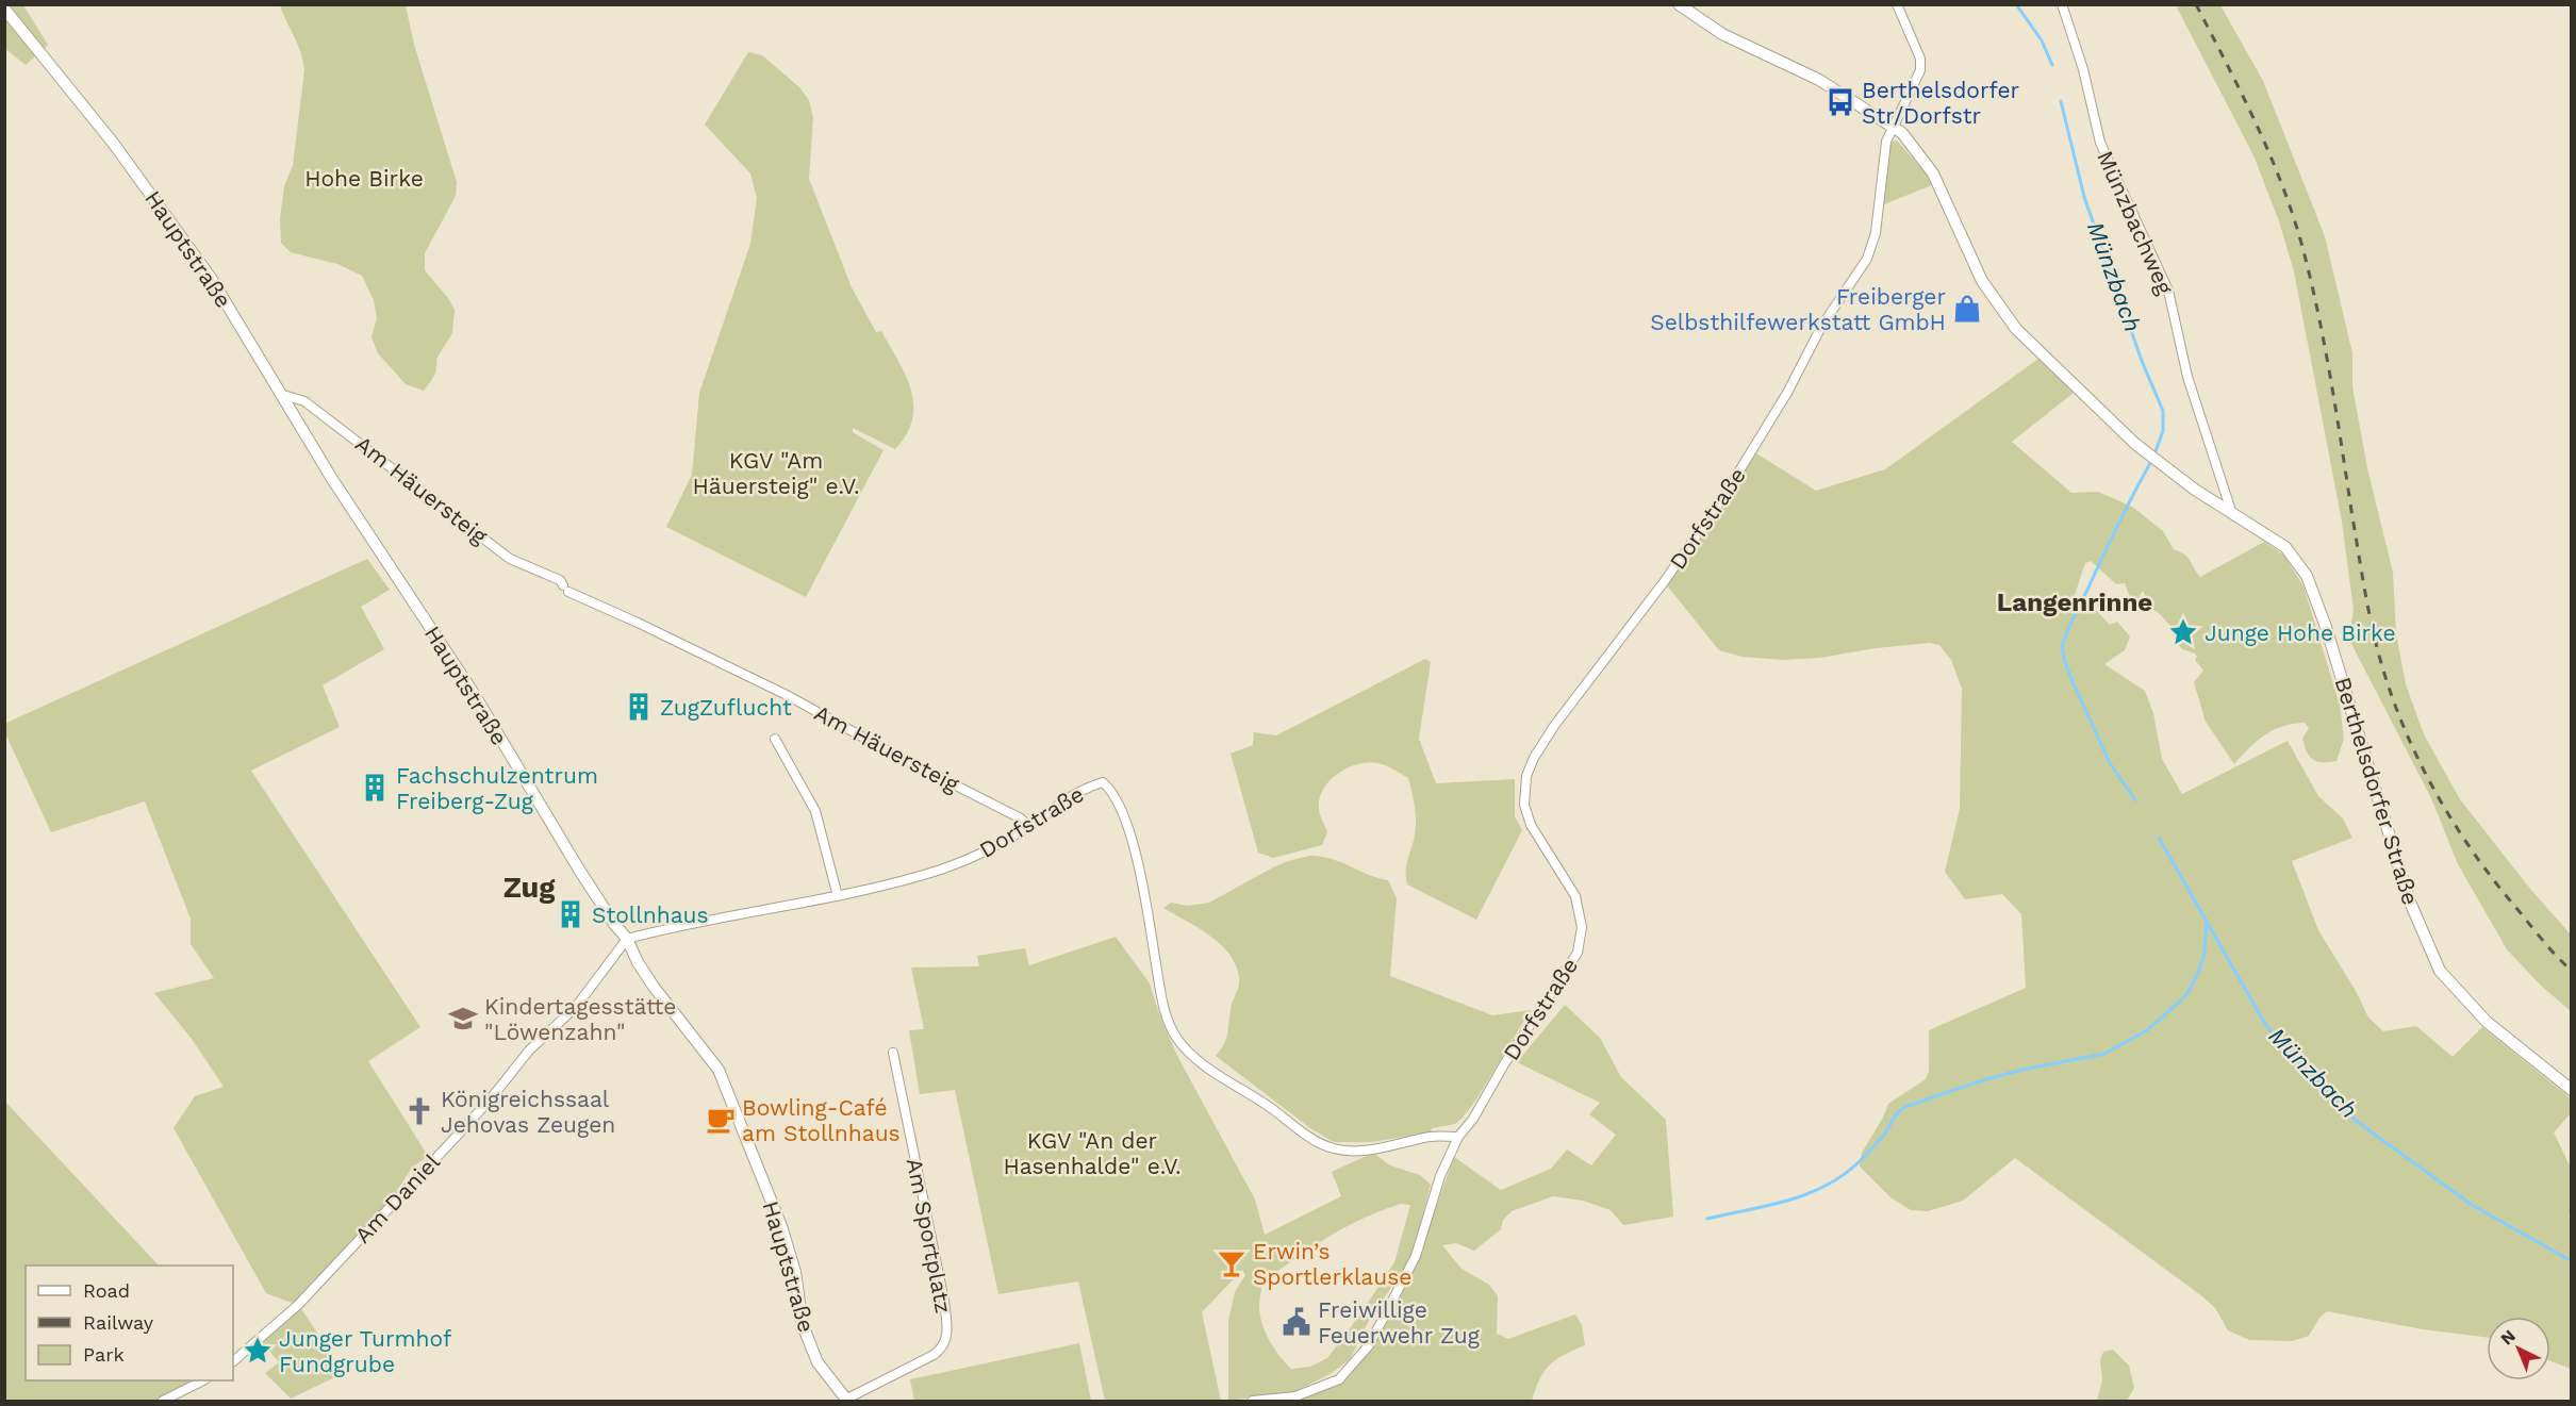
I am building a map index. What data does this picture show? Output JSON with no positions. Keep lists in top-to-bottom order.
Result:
{
  "streets": {
    "street": [
      "Münzbachweg",
      "Hauptstraße",
      "Am Häuersteig",
      "Dorfstraße",
      "Berthelsdorfer Straße",
      "Am Daniel",
      "Am Sportplatz"
    ]
  },
  "crossings": [
    ["Münzbachweg", "Berthelsdorfer Straße"],
    ["Hauptstraße", "Am Häuersteig"],
    ["Hauptstraße", "Dorfstraße"],
    ["Hauptstraße", "Am Daniel"],
    ["Hauptstraße", "Am Sportplatz"],
    ["Am Häuersteig", "Dorfstraße"],
    ["Dorfstraße", "Berthelsdorfer Straße"],
    ["Dorfstraße", "Am Daniel"]
  ],
  "districts": ["Langenrinne", "Zug"],
  "water": ["Münzbach"],
  "parks": ["Hohe Birke", "KGV \"Am Häuersteig\" e.V.", "KGV \"An der Hasenhalde\" e.V."],
  "places": {
    "bus stop": ["Berthelsdorfer Str/Dorfstr"],
    "shop": ["Freiberger Selbsthilfewerkstatt GmbH"],
    "place": ["Junge Hohe Birke", "Junger Turmhof Fundgrube"],
    "building": ["ZugZuflucht", "Fachschulzentrum Freiberg-Zug", "Stollnhaus"],
    "school or university": ["Kindertagesstätte \"Löwenzahn\""],
    "church": ["Königreichssaal Jehovas Zeugen"],
    "cafe": ["Bowling-Café am Stollnhaus"],
    "bar": ["Erwin’s Sportlerklause"],
    "public building": ["Freiwillige Feuerwehr Zug"]
  },
  "legend": ["Road", "Railway", "Park"],
  "north": "top left"
}
